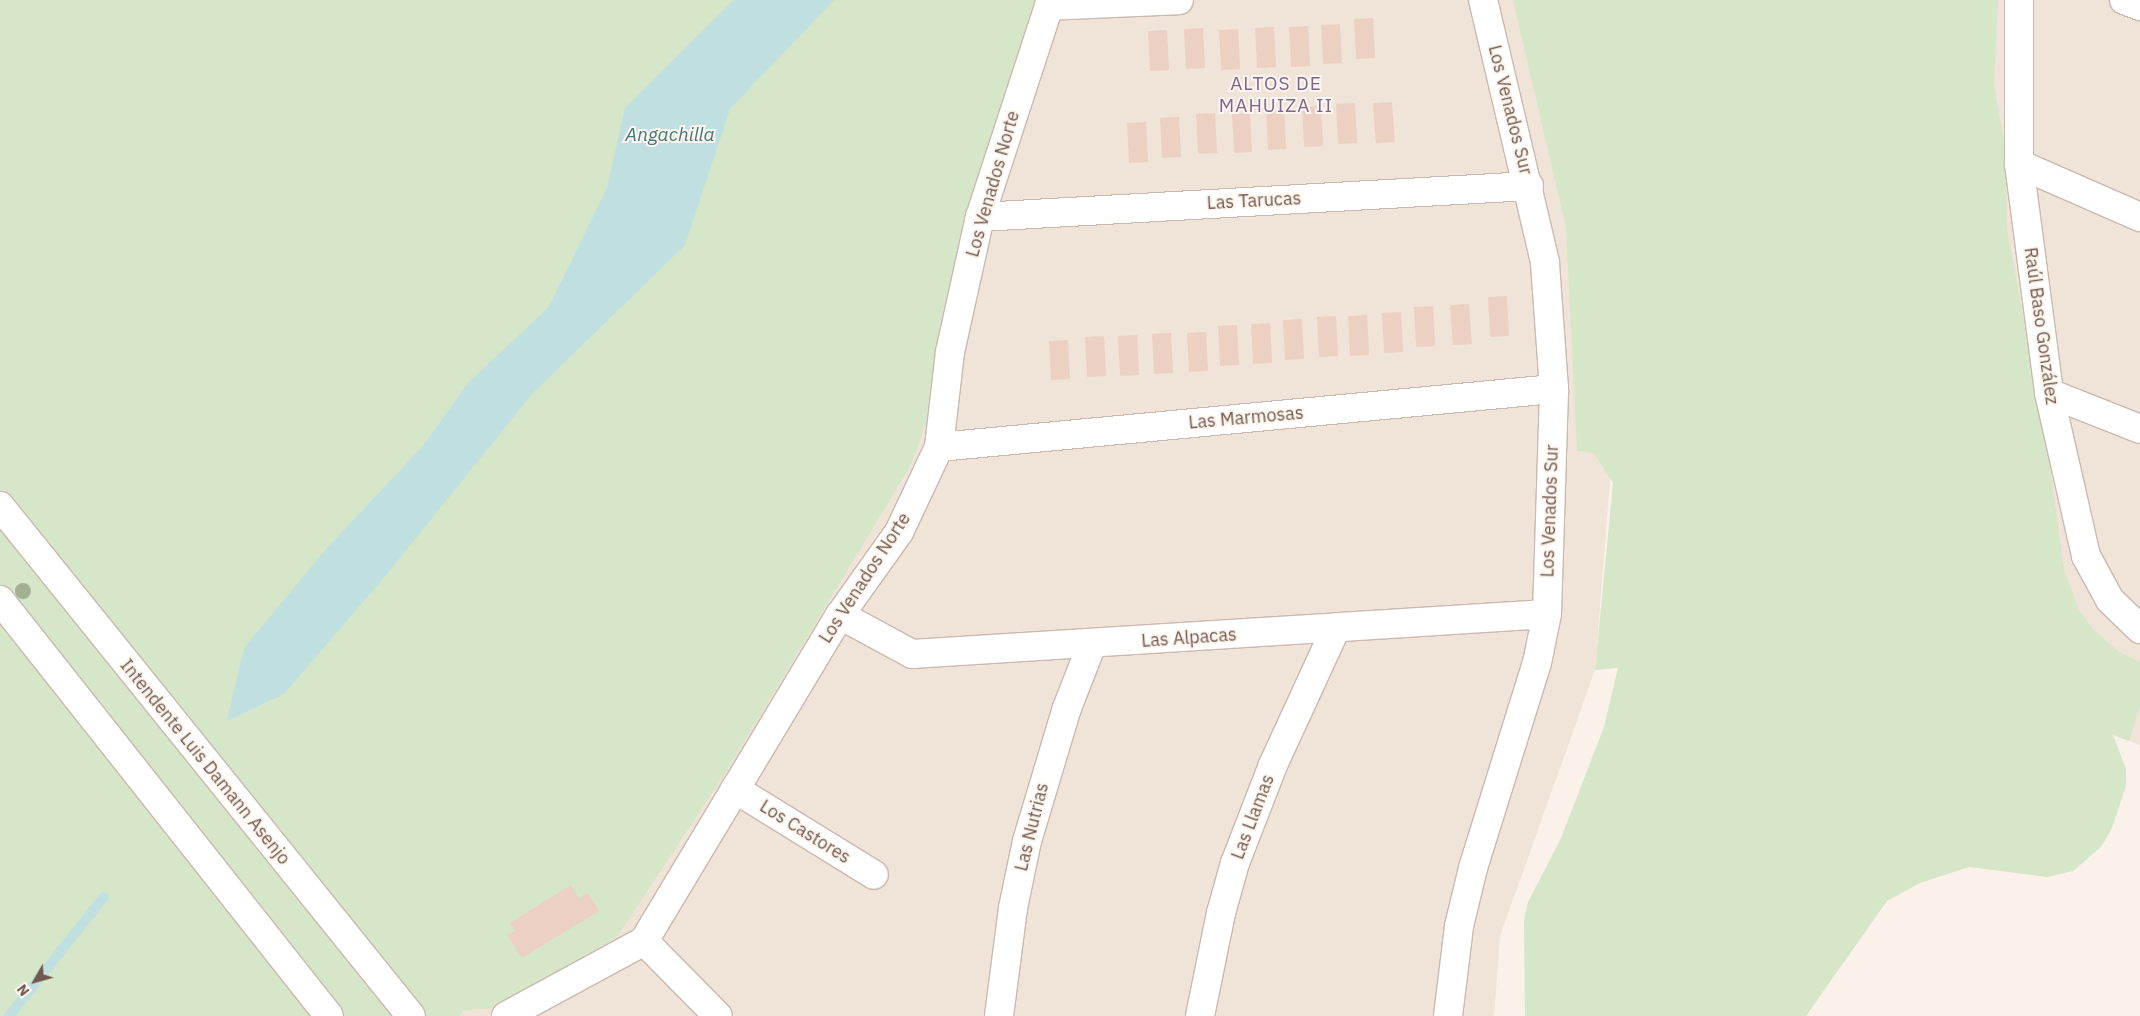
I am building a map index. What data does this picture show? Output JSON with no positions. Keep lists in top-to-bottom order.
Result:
{
  "streets": {
    "street": [
      "Los Venados Sur",
      "Los Venados Norte",
      "Las Tarucas",
      "Raúl Baso González",
      "Las Marmosas",
      "Las Alpacas",
      "Intendente Luis Damann Asenjo",
      "Las Llamas",
      "Las Nutrias",
      "Los Castores"
    ]
  },
  "crossings": [
    ["Los Venados Sur", "Las Tarucas"],
    ["Los Venados Sur", "Las Marmosas"],
    ["Los Venados Sur", "Las Alpacas"],
    ["Los Venados Norte", "Las Tarucas"],
    ["Los Venados Norte", "Las Marmosas"],
    ["Los Venados Norte", "Las Alpacas"],
    ["Los Venados Norte", "Los Castores"],
    ["Las Alpacas", "Las Llamas"],
    ["Las Alpacas", "Las Nutrias"]
  ],
  "districts": ["ALTOS DE MAHUIZA II"],
  "water": ["Angachilla"],
  "north": "bottom left"
}
